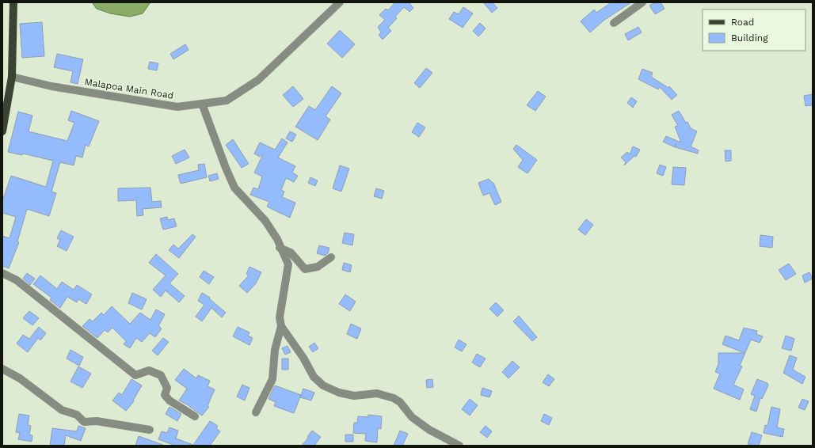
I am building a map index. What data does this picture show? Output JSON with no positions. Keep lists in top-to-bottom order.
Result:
{
  "streets": {
    "street": ["Malapoa Main Road"]
  },
  "legend": ["Road", "Building"]
}
